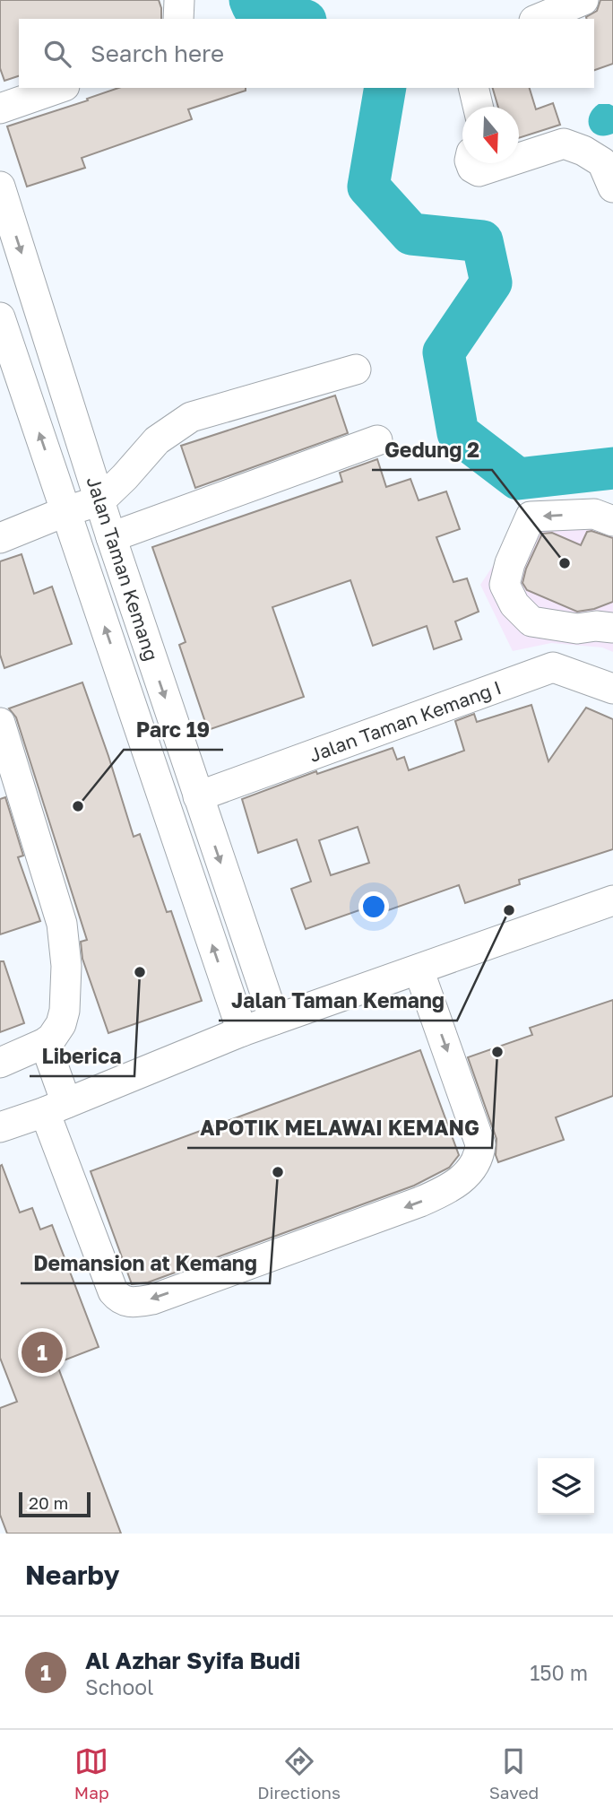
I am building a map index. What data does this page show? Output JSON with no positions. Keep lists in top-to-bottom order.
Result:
{
  "streets": {
    "street": ["Jalan Taman Kemang", "Jalan Taman Kemang I"]
  },
  "crossings": [
    ["Jalan Taman Kemang", "Jalan Taman Kemang I"]
  ],
  "places": [
    "Gedung 2",
    "Parc 19",
    "Jalan Taman Kemang",
    "Liberica",
    "APOTIK MELAWAI KEMANG",
    "Demansion at Kemang"
  ],
  "scale_bar": "20 m",
  "north": "bottom",
  "page": {
    "search": "Search here",
    "pins": "1",
    "scale": "20 m",
    "heading": "Nearby",
    "list": [
      {
        "mark": "1",
        "name": "Al Azhar Syifa Budi",
        "note": "School",
        "value": "150 m"
      }
    ],
    "nav": ["Map", "Directions", "Saved"]
  }
}
